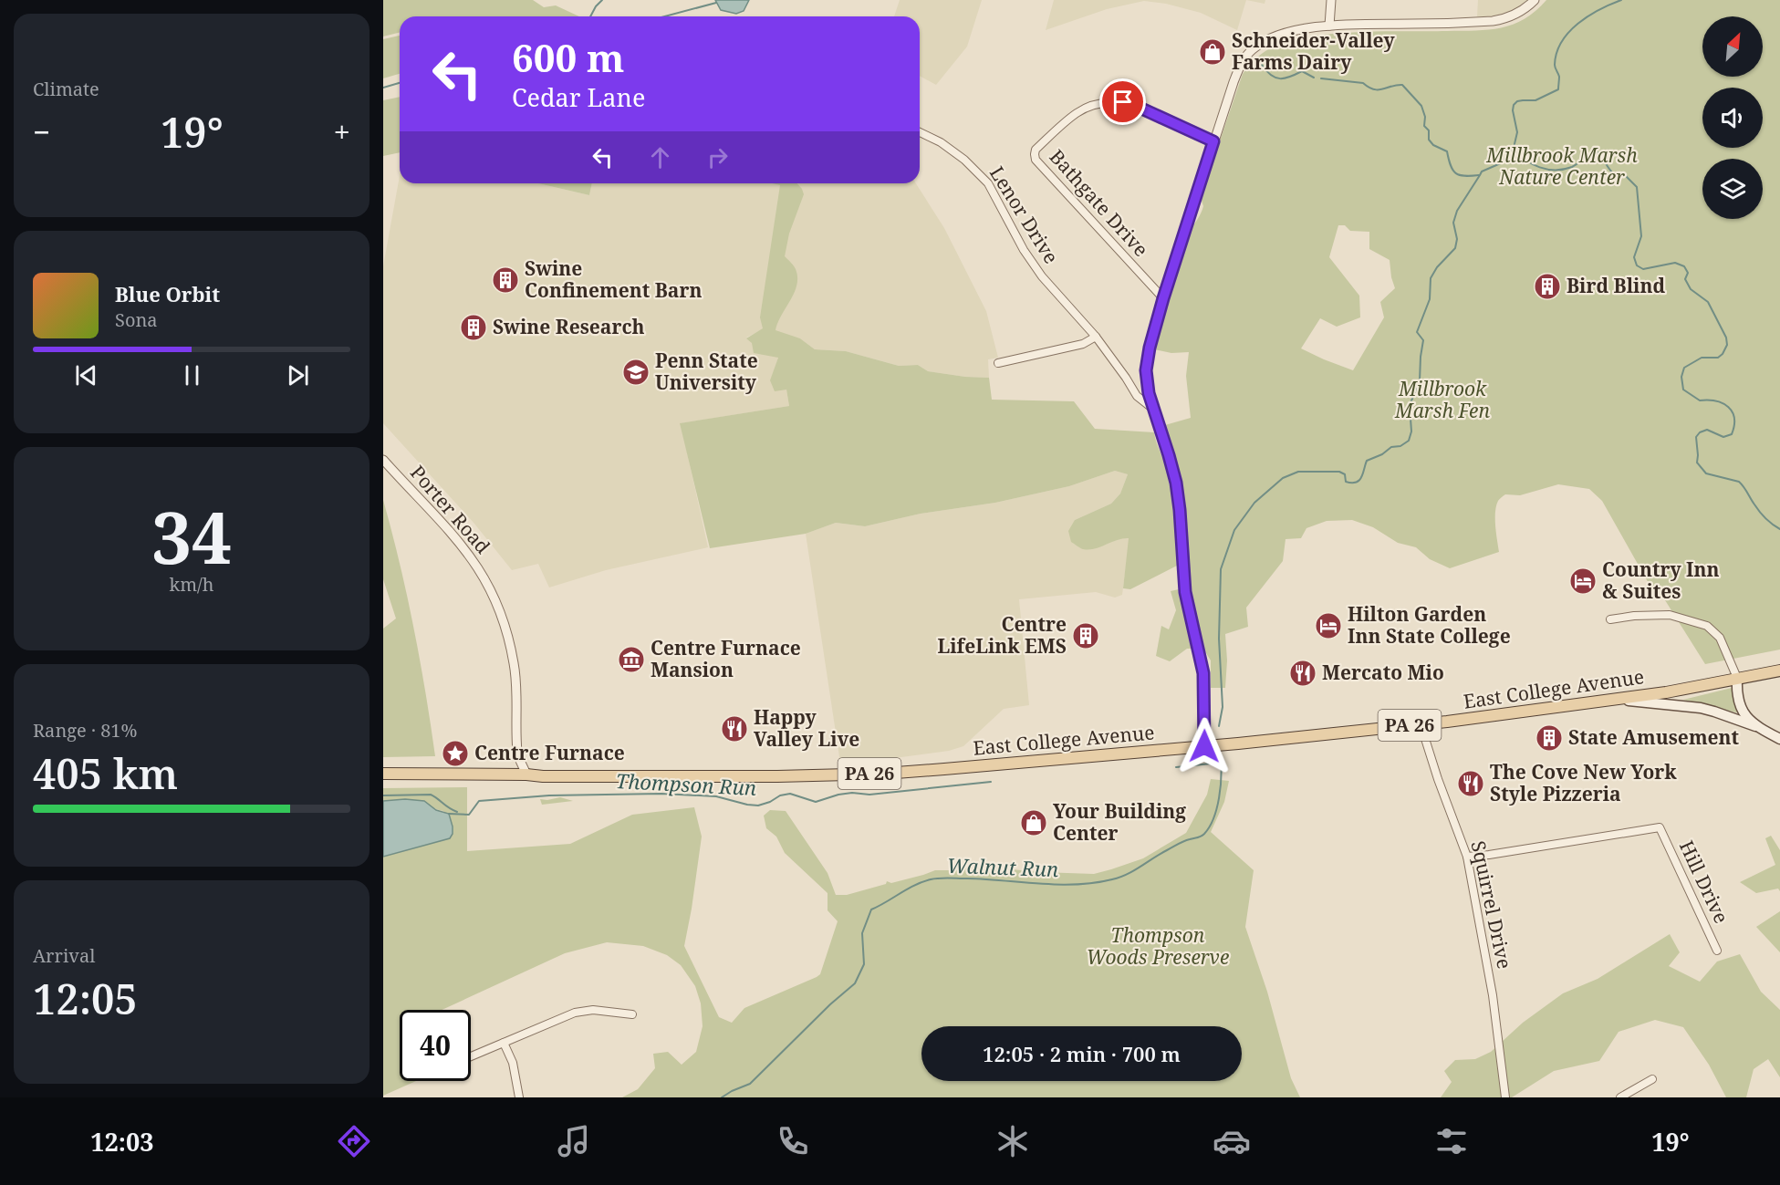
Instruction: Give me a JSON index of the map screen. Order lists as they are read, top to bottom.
{
  "streets": {
    "main road": ["East College Avenue", "PA 26"],
    "street": [
      "Bathgate Drive",
      "Lenor Drive",
      "Porter Road",
      "Hill Drive",
      "Squirrel Drive"
    ]
  },
  "crossings": [
    ["Porter Road", "East College Avenue"],
    ["East College Avenue", "Squirrel Drive"],
    ["Hill Drive", "Squirrel Drive"]
  ],
  "water": ["Thompson Run", "Walnut Run"],
  "parks": ["Millbrook Marsh Nature Center", "Millbrook Marsh Fen", "Thompson Woods Preserve"],
  "places": {
    "shop": ["Schneider-Valley Farms Dairy", "Your Building Center"],
    "building": [
      "Swine Confinement Barn",
      "Bird Blind",
      "Swine Research",
      "Centre LifeLink EMS",
      "State Amusement"
    ],
    "school or university": ["Penn State University"],
    "hotel": ["Country Inn & Suites", "Hilton Garden Inn State College"],
    "museum": ["Centre Furnace Mansion"],
    "restaurant": ["Mercato Mio", "Happy Valley Live", "The Cove New York Style Pizzeria"],
    "place": ["Centre Furnace"]
  },
  "north": "top right",
  "page": {
    "tile": [
      "Climate",
      ["34", "km/h"],
      ["Range · 81%", "405 km"],
      ["Arrival", "12:05"]
    ],
    "turn": ["600 m", "Cedar Lane"],
    "heat": ["−", "19°", "+"],
    "song": ["Blue Orbit", "Sona"],
    "limit": "40",
    "trip": "12:05 · 2 min · 700 m",
    "tabs": ["12:03", "19°"]
  }
}
